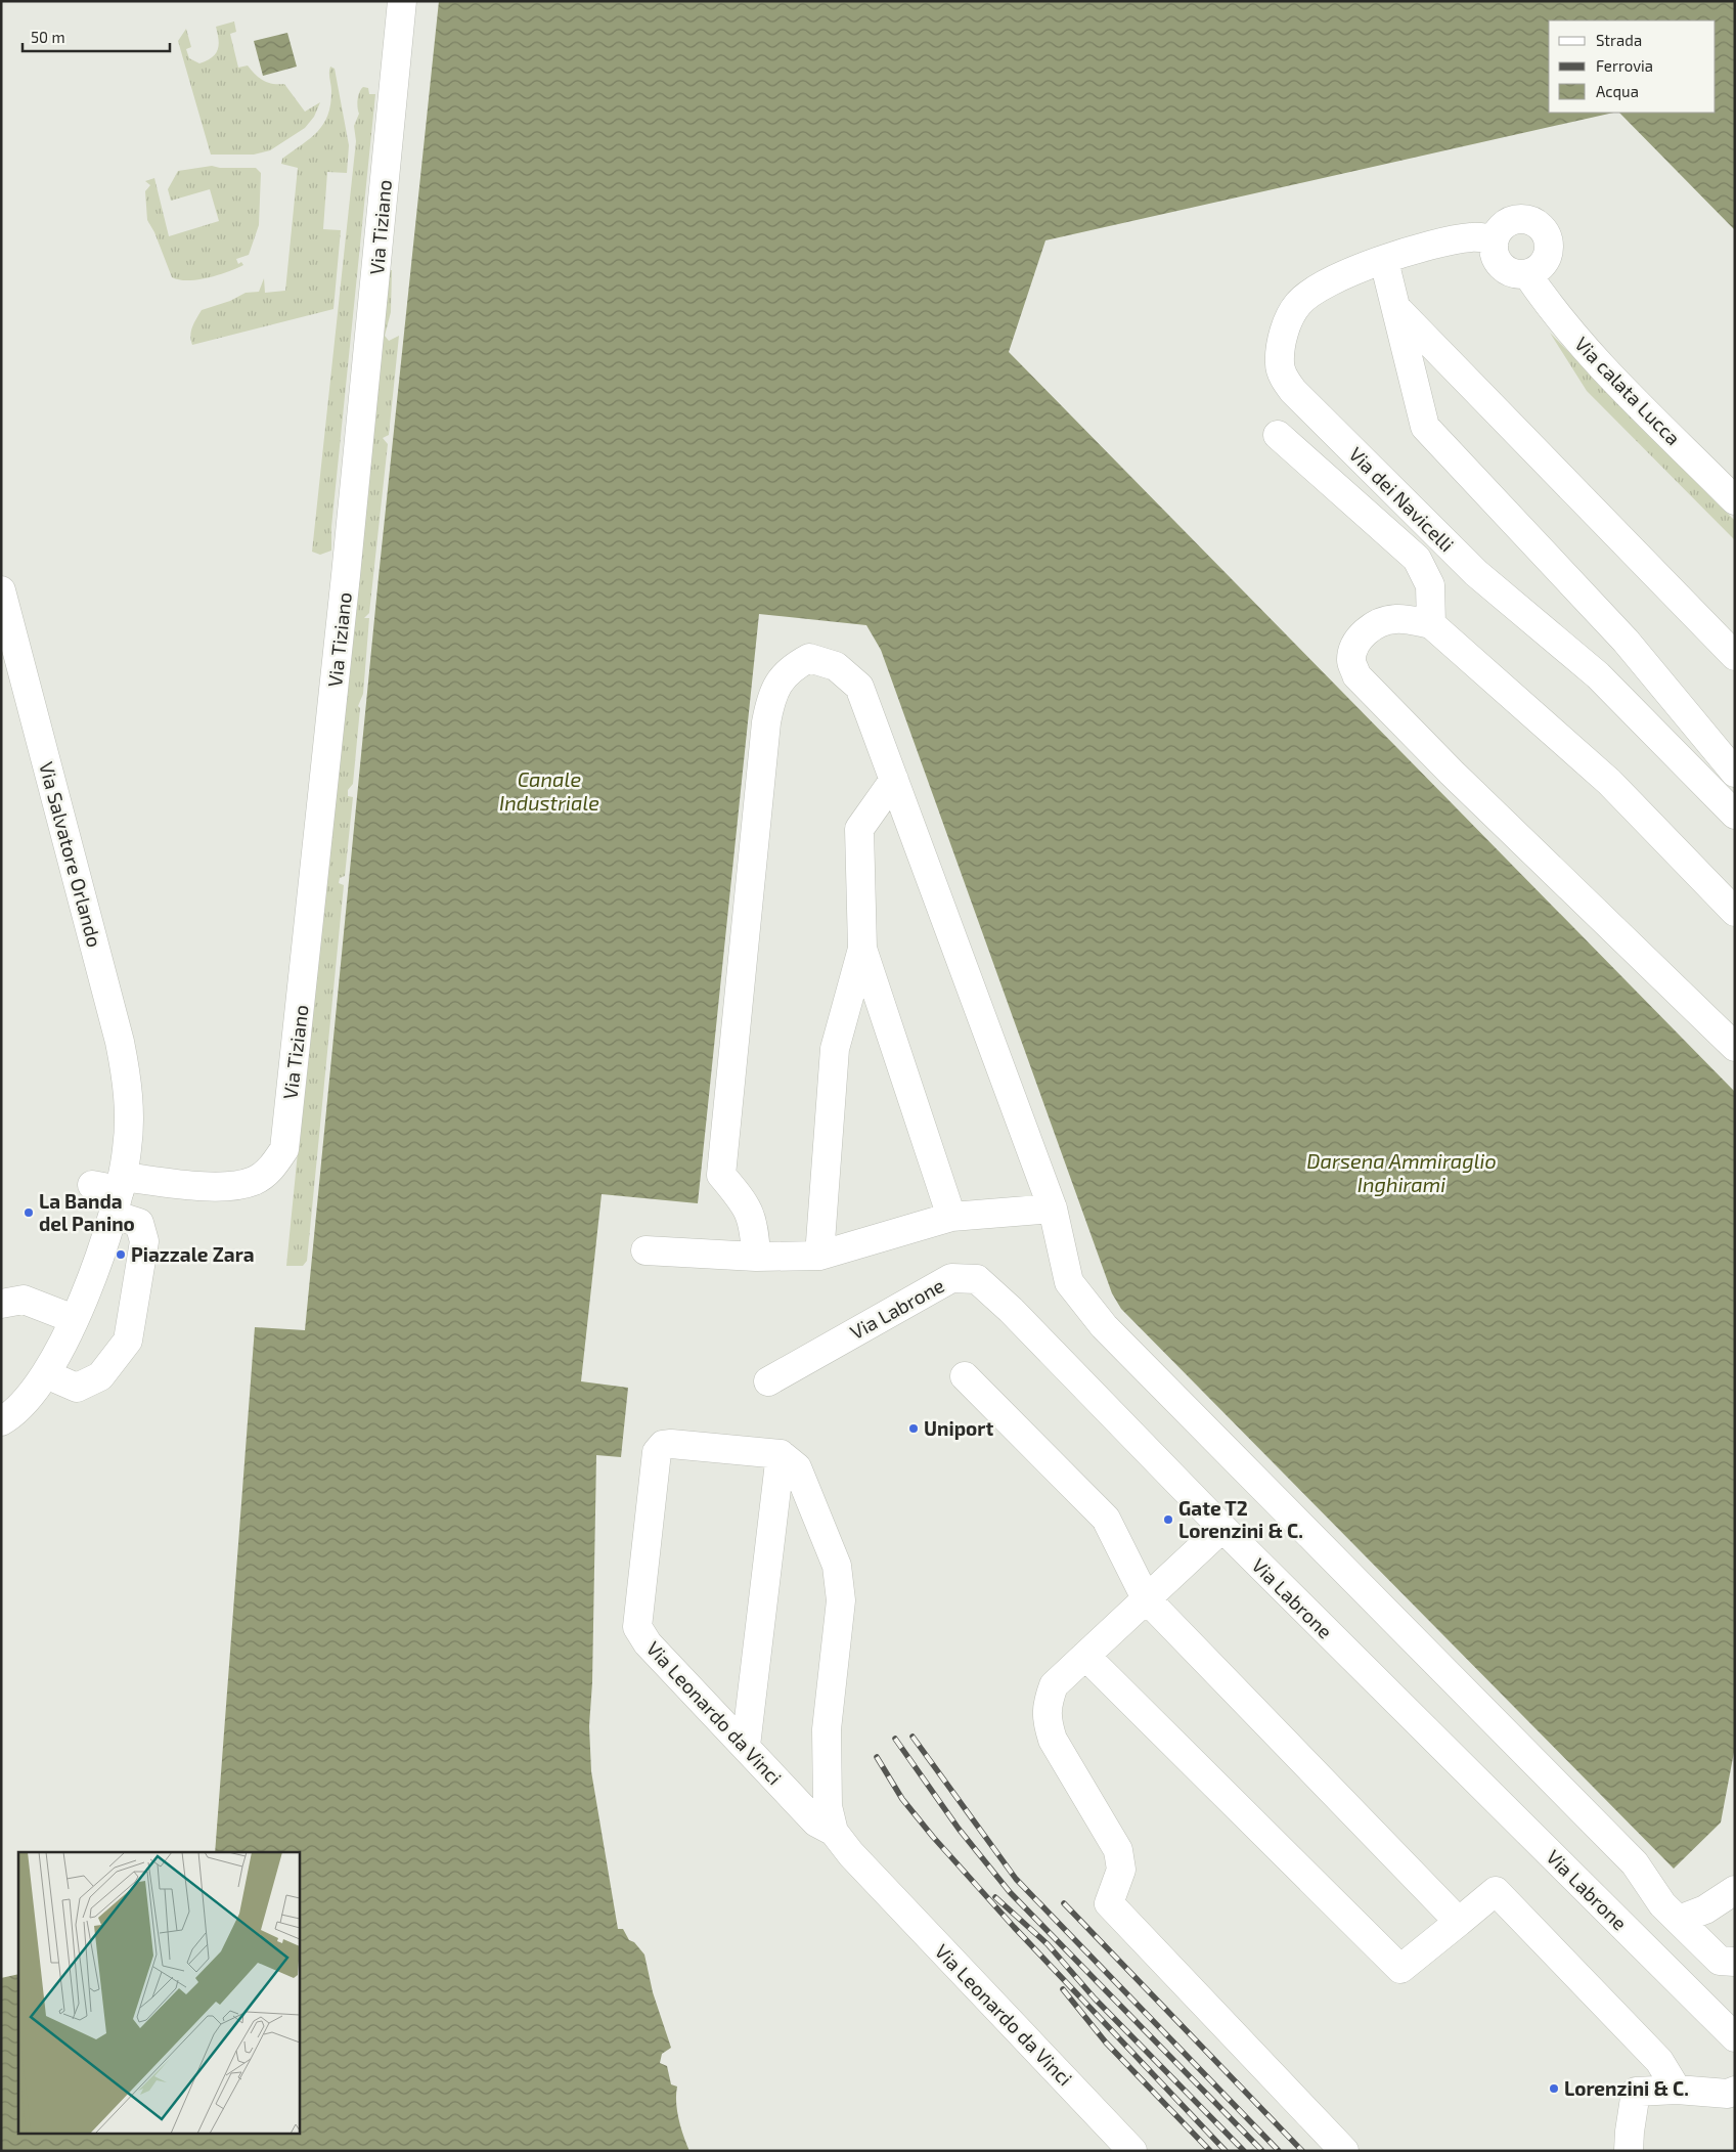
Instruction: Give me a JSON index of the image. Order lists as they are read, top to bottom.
{
  "streets": {
    "street": [
      "Via Tiziano",
      "Via calata Lucca",
      "Via dei Navicelli",
      "Via Salvatore Orlando",
      "Via Labrone",
      "Via Leonardo da Vinci"
    ]
  },
  "crossings": [
    ["Via Tiziano", "Via Salvatore Orlando"],
    ["Via calata Lucca", "Via dei Navicelli"]
  ],
  "water": ["Canale Industriale", "Darsena Ammiraglio Inghirami"],
  "places": [
    "La Banda del Panino",
    "Piazzale Zara",
    "Uniport",
    "Gate T2 Lorenzini & C.",
    "Lorenzini & C."
  ],
  "legend": ["Strada", "Ferrovia", "Acqua"],
  "scale_bar": "50 m"
}
